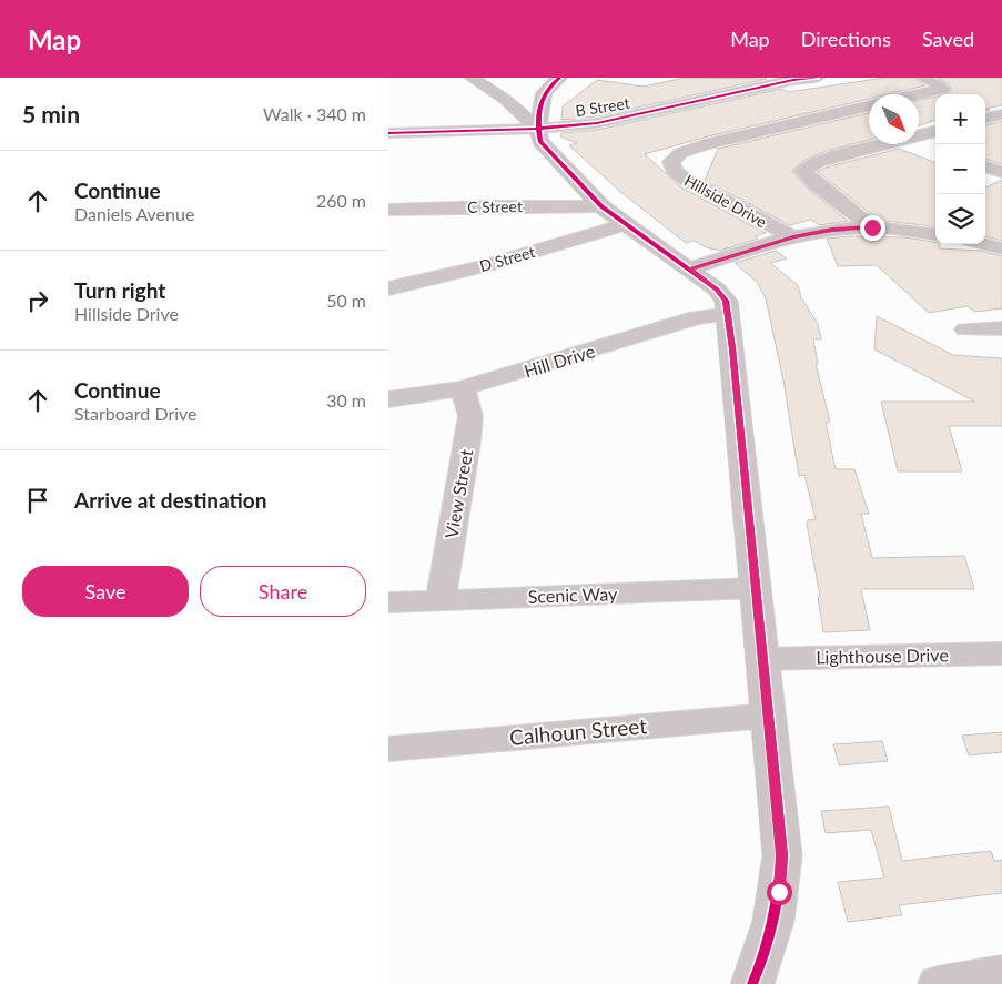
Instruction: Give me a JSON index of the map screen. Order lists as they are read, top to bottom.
{
  "streets": {
    "street": [
      "B Street",
      "Hillside Drive",
      "C Street",
      "D Street",
      "Hill Drive",
      "View Street",
      "Scenic Way",
      "Lighthouse Drive",
      "Calhoun Street"
    ]
  },
  "crossings": [
    ["Hill Drive", "View Street"],
    ["View Street", "Scenic Way"]
  ],
  "north": "bottom right",
  "page": {
    "header": "Map",
    "nav": ["Map", "Directions", "Saved"],
    "heading": ["5 min", "Walk · 340 m"],
    "map_buttons": ["+", "−"],
    "list": [
      ["Continue", "Daniels Avenue", "260 m"],
      ["Turn right", "Hillside Drive", "50 m"],
      ["Continue", "Starboard Drive", "30 m"],
      "Arrive at destination"
    ],
    "buttons": ["Save", "Share"]
  }
}
